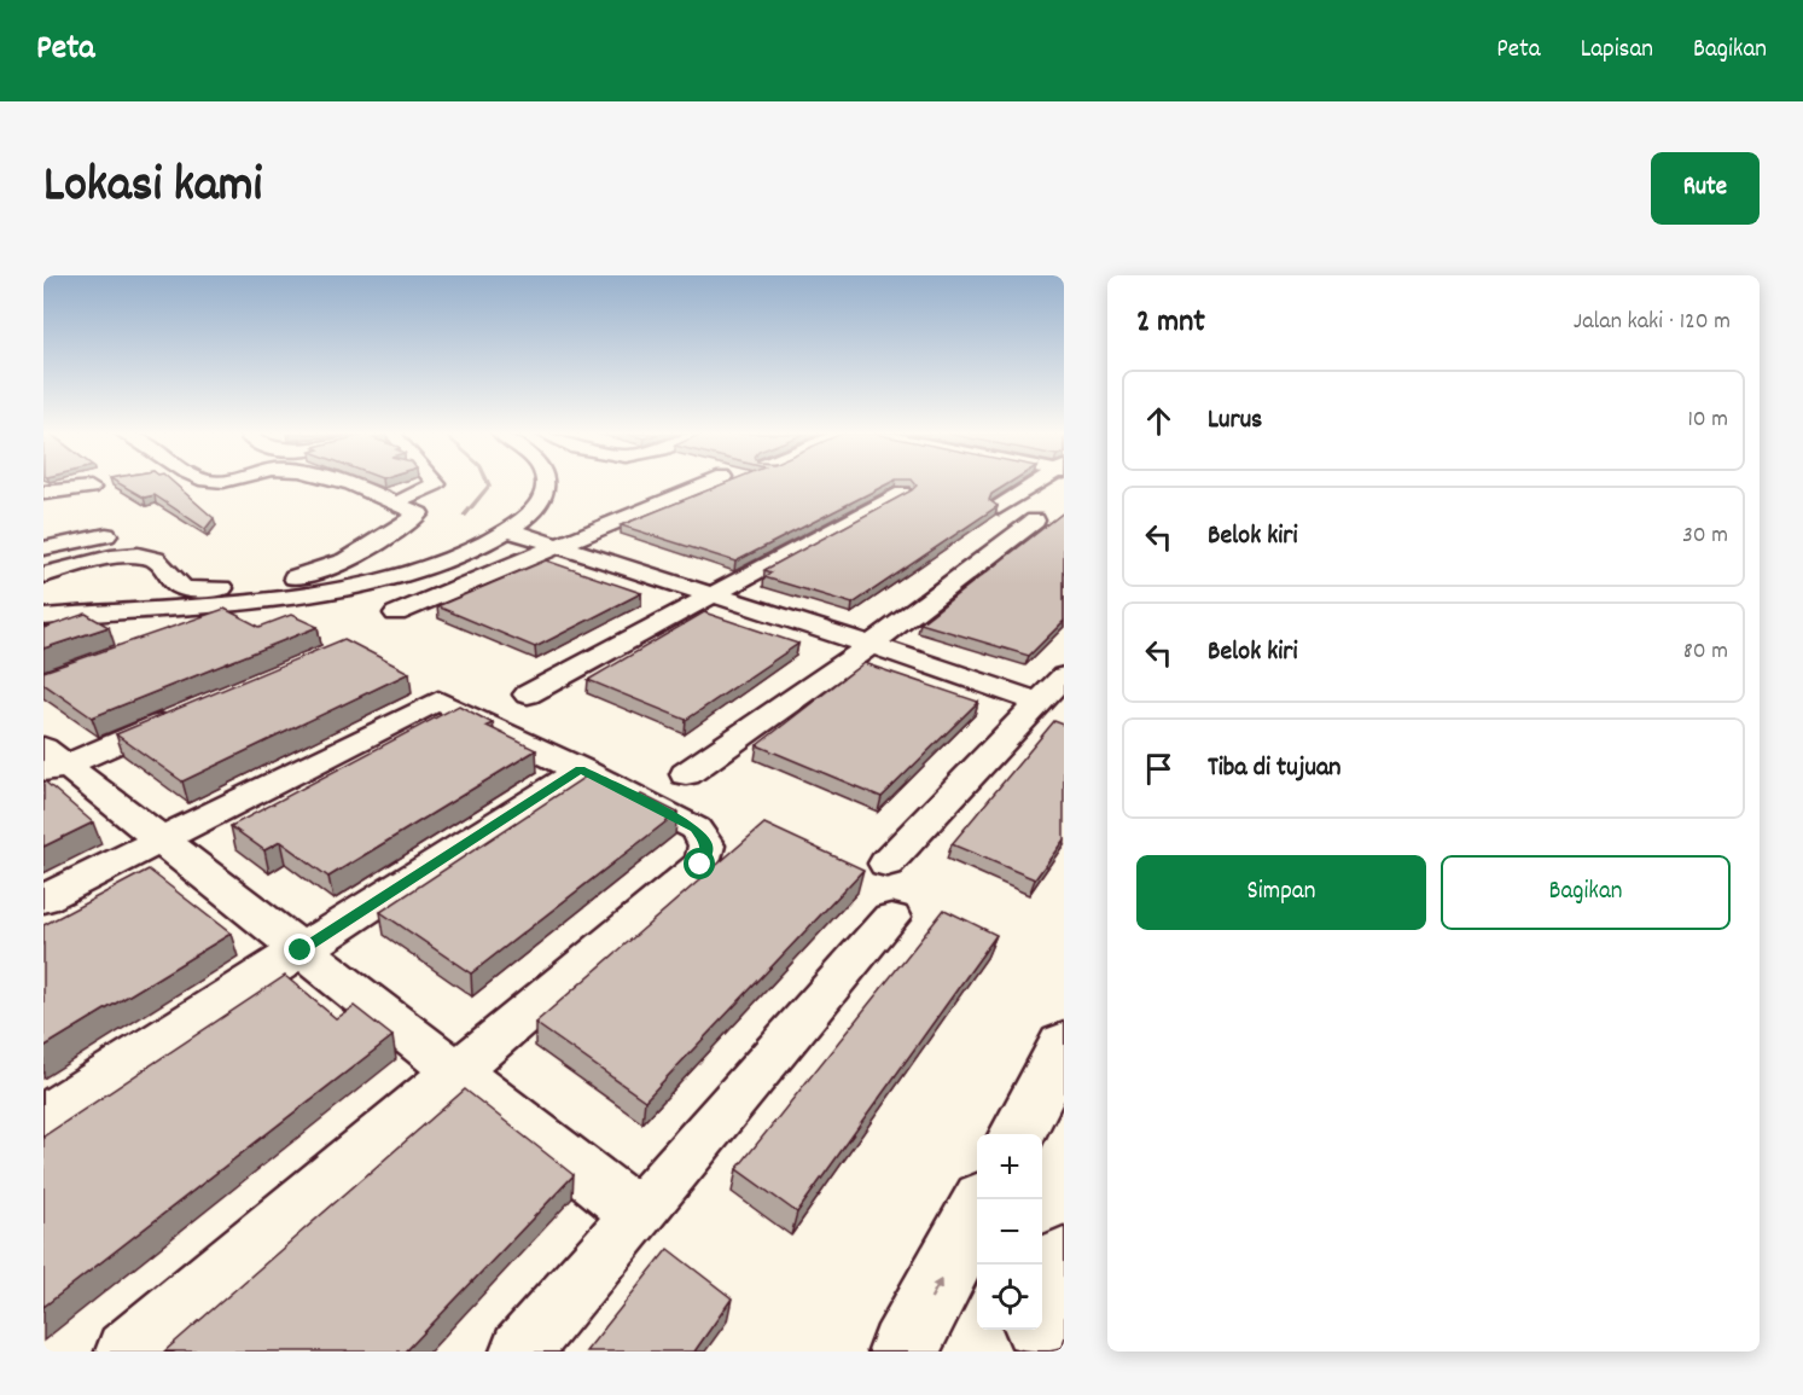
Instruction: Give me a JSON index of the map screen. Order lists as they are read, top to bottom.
{
  "page": {
    "header": "Peta",
    "nav": ["Peta", "Lapisan", "Bagikan"],
    "title": "Lokasi kami",
    "buttons": [
      "Rute",
      ["Simpan", "Bagikan"]
    ],
    "heading": ["2 mnt", "Jalan kaki · 120 m"],
    "list": [
      ["Lurus", "10 m"],
      ["Belok kiri", "30 m"],
      ["Belok kiri", "80 m"],
      "Tiba di tujuan"
    ],
    "map_buttons": ["+", "−"]
  }
}
